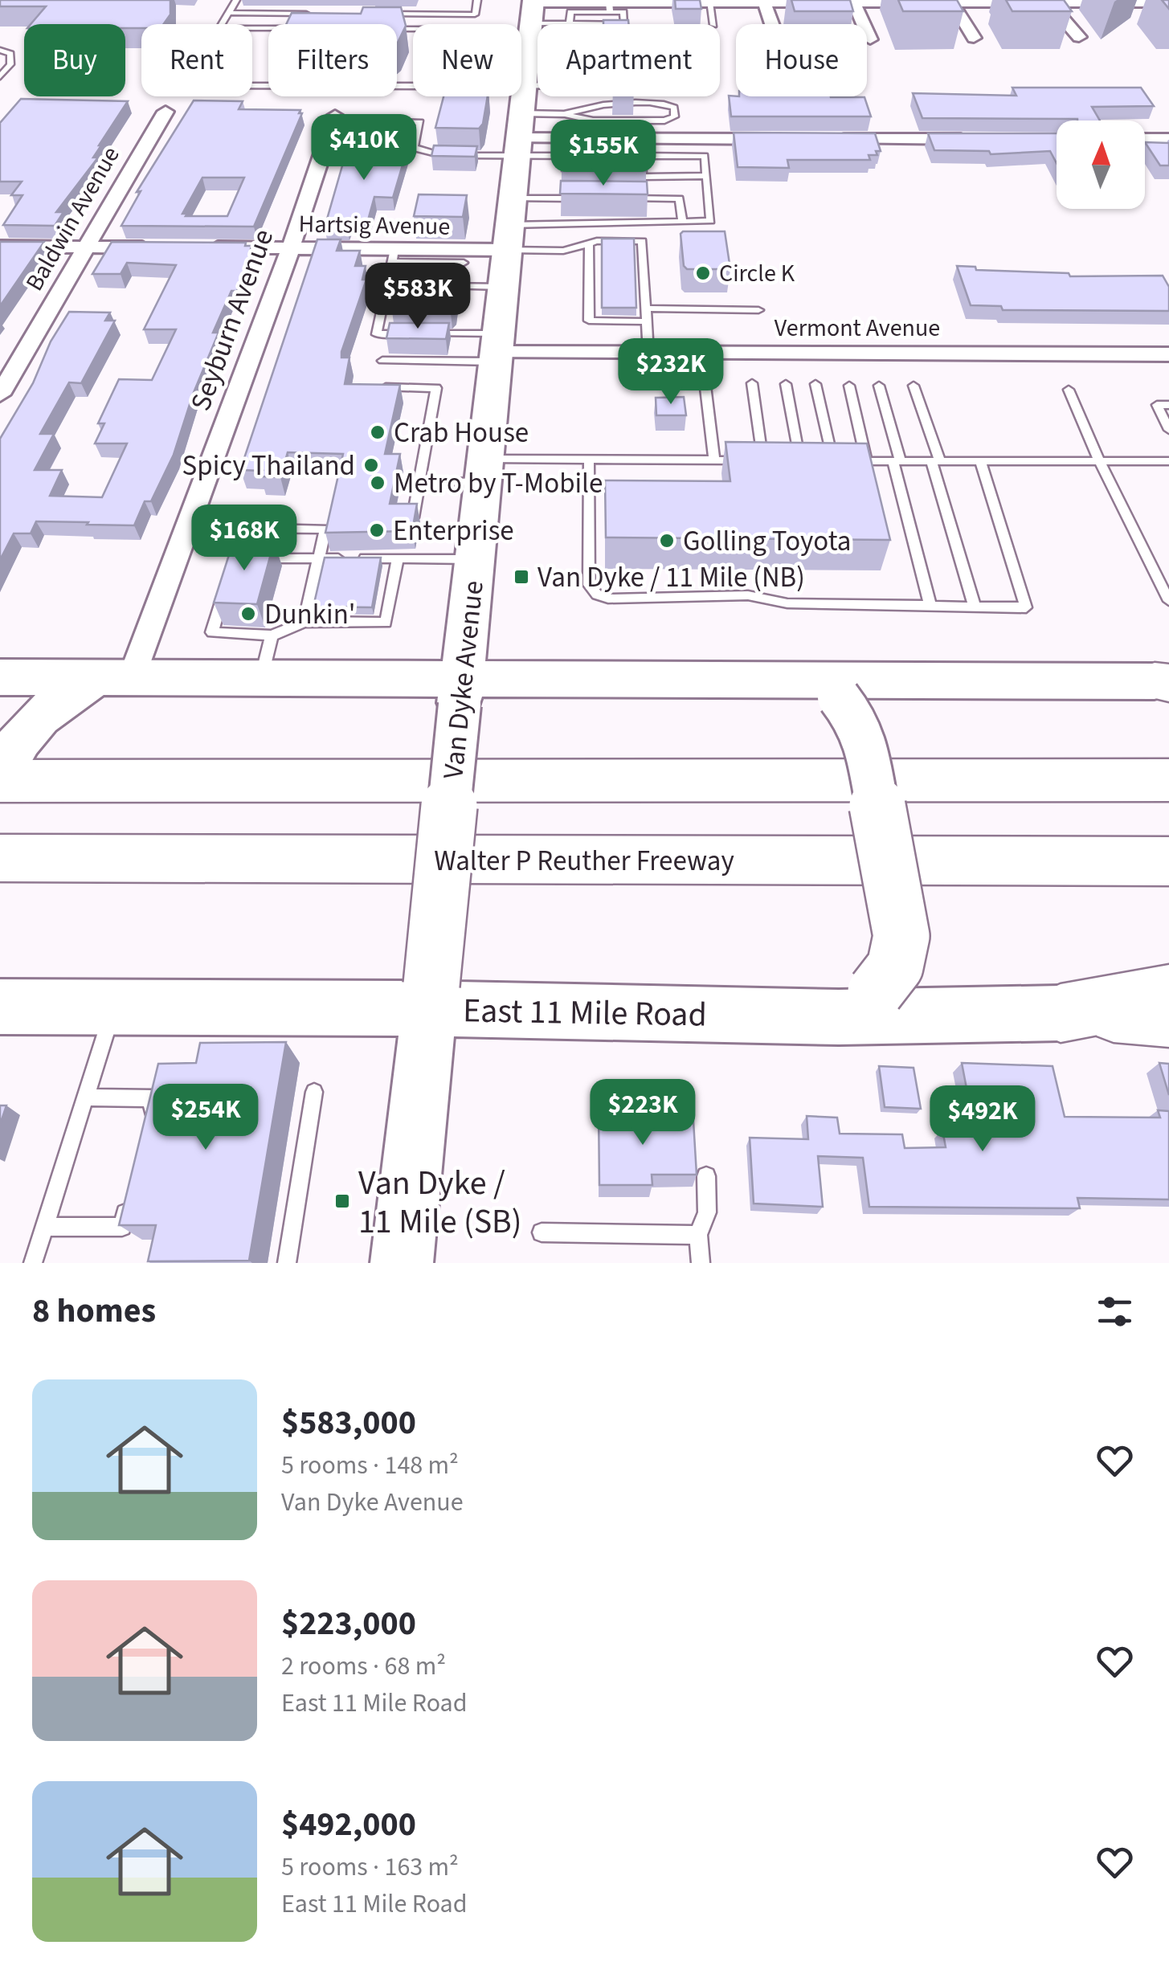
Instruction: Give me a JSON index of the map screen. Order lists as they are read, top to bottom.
{
  "streets": {
    "highway": ["Walter P Reuther Freeway"],
    "main road": ["Van Dyke Avenue", "East 11 Mile Road"],
    "street": [
      "Baldwin Avenue",
      "Hartsig Avenue",
      "Seyburn Avenue",
      "Vermont Avenue"
    ]
  },
  "crossings": [
    ["Hartsig Avenue", "Seyburn Avenue"],
    ["Hartsig Avenue", "Van Dyke Avenue"],
    ["Vermont Avenue", "Van Dyke Avenue"],
    ["Van Dyke Avenue", "East 11 Mile Road"]
  ],
  "places": {
    "other": [
      "Circle K",
      "Crab House",
      "Spicy Thailand",
      "Metro by T-Mobile",
      "Enterprise",
      "Golling Toyota",
      "Dunkin'"
    ],
    "transit": ["Van Dyke / 11 Mile (NB)", "Van Dyke / 11 Mile (SB)"]
  },
  "north": "top",
  "page": {
    "chip": [
      "Buy",
      "Rent",
      "Filters",
      "New",
      "Apartment",
      "House"
    ],
    "price": [
      "$410K",
      "$155K",
      "$583K",
      "$232K",
      "$168K",
      "$223K",
      "$254K",
      "$492K"
    ],
    "heading": "8 homes",
    "list": [
      {
        "name": "$583,000",
        "note": "5 rooms · 148 m² · Van Dyke Avenue"
      },
      {
        "name": "$223,000",
        "note": "2 rooms · 68 m² · East 11 Mile Road"
      },
      {
        "name": "$492,000",
        "note": "5 rooms · 163 m² · East 11 Mile Road"
      }
    ]
  }
}
